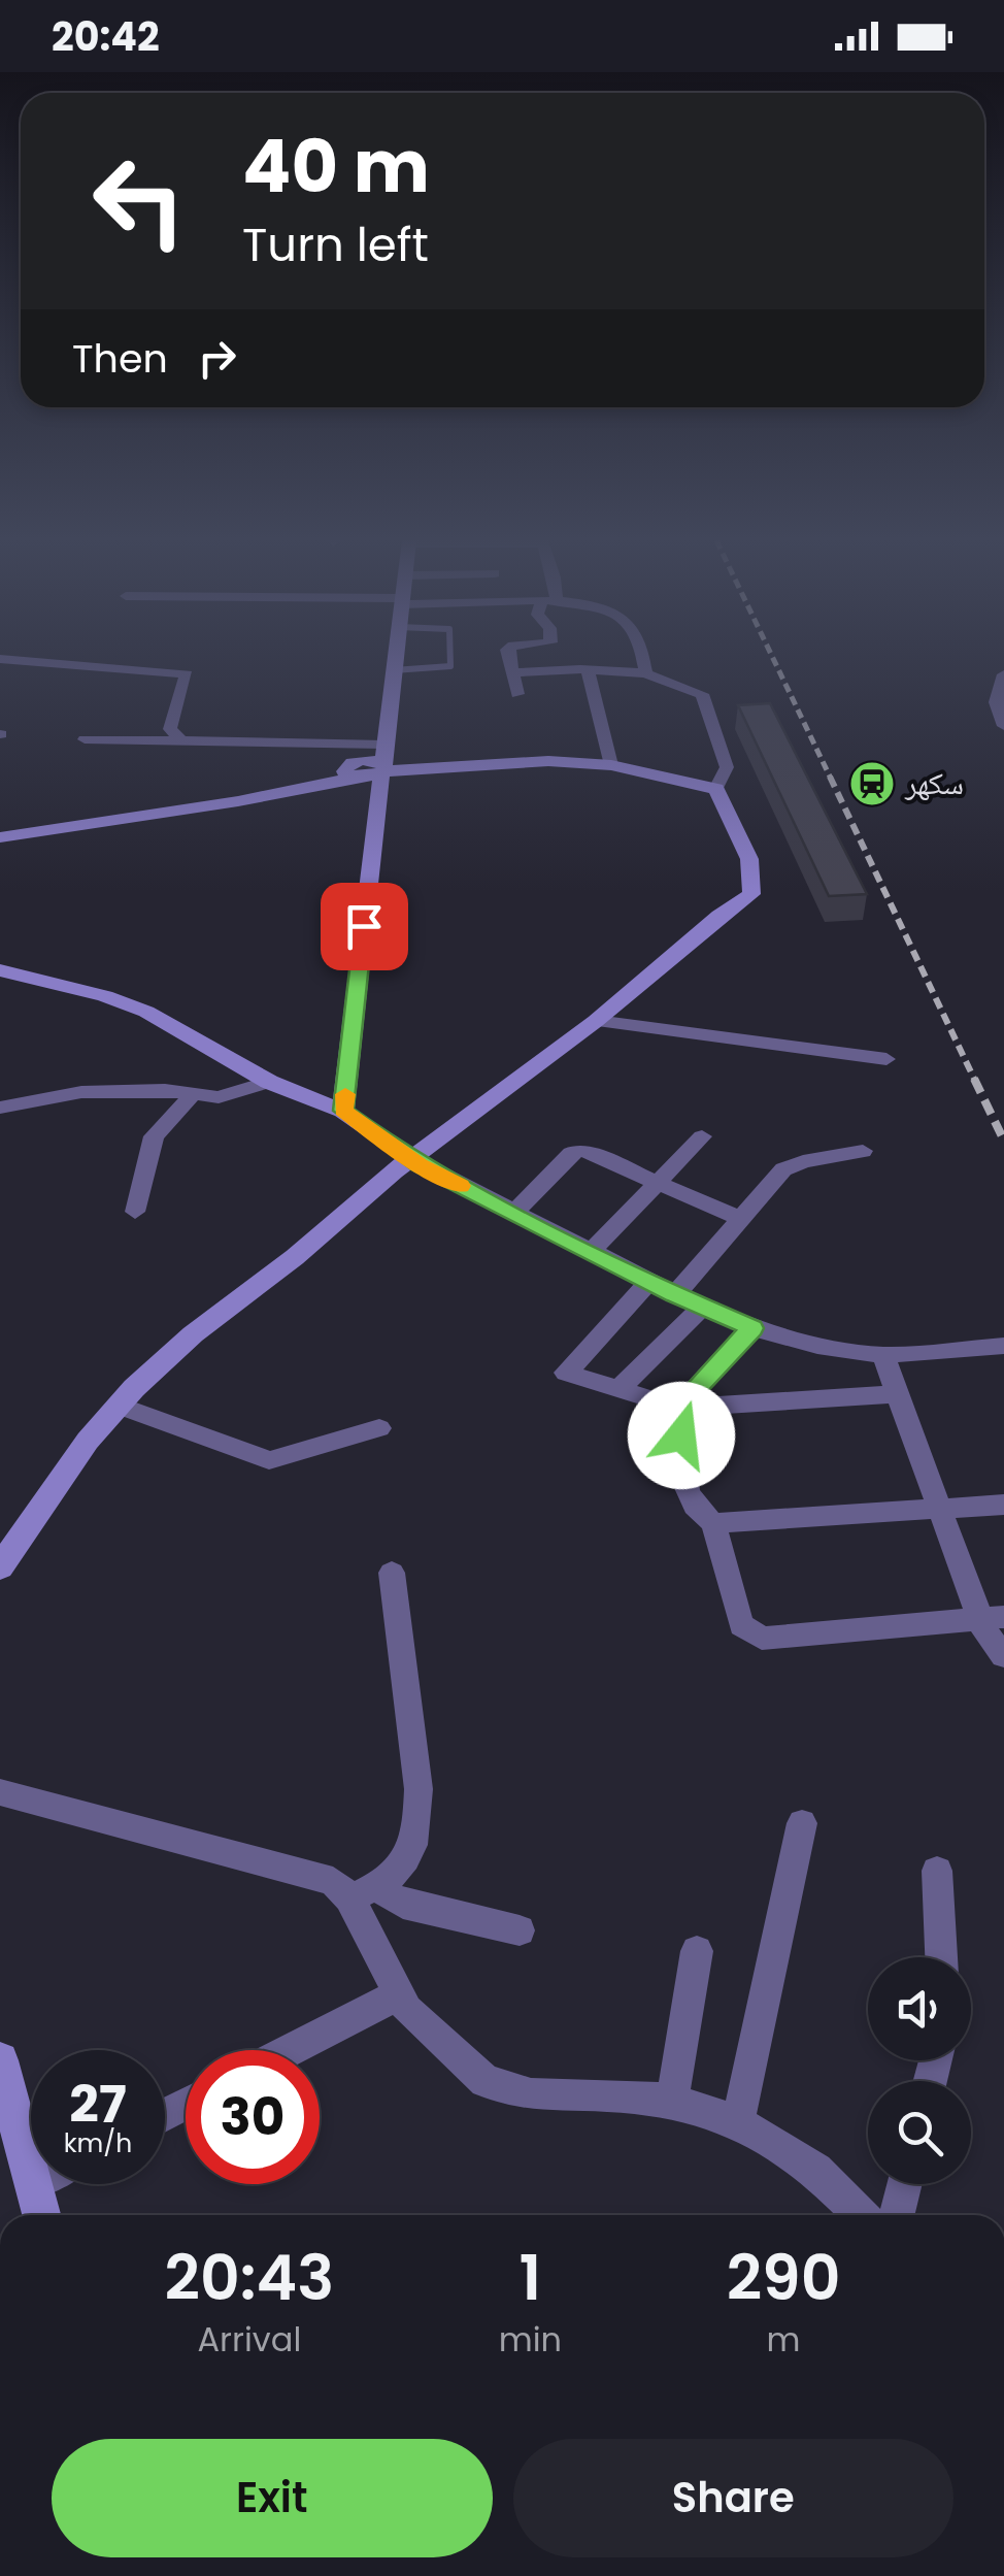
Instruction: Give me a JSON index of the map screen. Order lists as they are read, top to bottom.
{
  "places": {
    "station": ["سكهر"]
  },
  "page": {
    "status": "20:42",
    "turn": ["40 m", "Turn left"],
    "then": "Then",
    "speed": "27 km/h",
    "limit": "30",
    "eta": [
      "20:43",
      "Arrival",
      "1",
      "min",
      "290",
      "m"
    ],
    "buttons": ["Exit", "Share"]
  }
}
